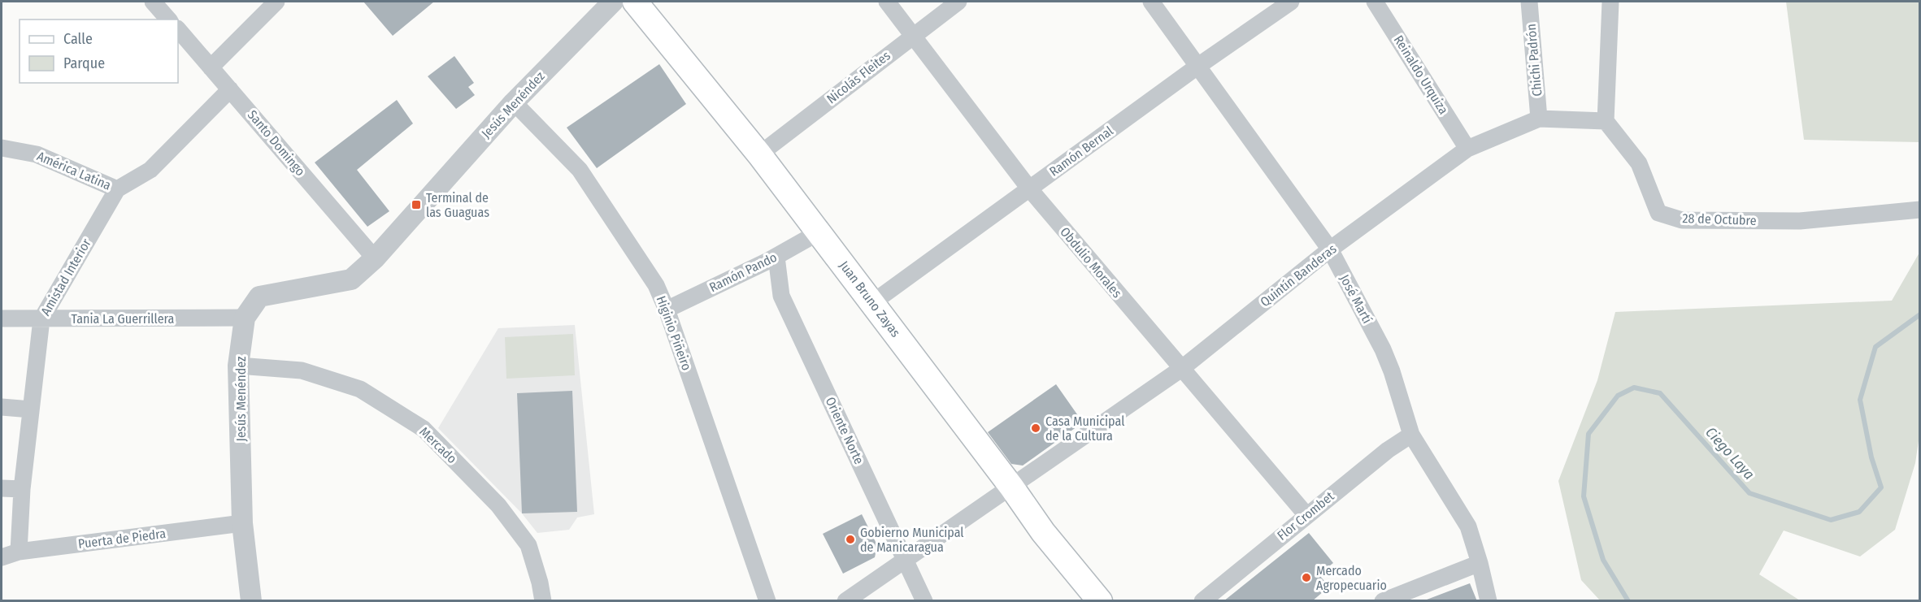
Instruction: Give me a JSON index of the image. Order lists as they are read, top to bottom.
{
  "streets": {
    "main road": ["Juan Bruno Zayas"],
    "street": [
      "Chichi Padrón",
      "Reinaldo Urquiza",
      "Nicolás Fleites",
      "Jesús Menéndez",
      "Santo Domingo",
      "Ramón Bernal",
      "América Latina",
      "28 de Octubre",
      "Obdulio Morales",
      "Ramón Pando",
      "Quintín Banderas",
      "Amistad Interior",
      "José Martí",
      "Tania La Guerrillera",
      "Higinio Piñeiro",
      "Oriente Norte",
      "Mercado",
      "Flor Crombet",
      "Puerta de Piedra"
    ]
  },
  "crossings": [
    ["Chichi Padrón", "Quintín Banderas"],
    ["Reinaldo Urquiza", "Quintín Banderas"],
    ["Nicolás Fleites", "Obdulio Morales"],
    ["Nicolás Fleites", "Juan Bruno Zayas"],
    ["Jesús Menéndez", "Santo Domingo"],
    ["Jesús Menéndez", "Tania La Guerrillera"],
    ["Jesús Menéndez", "Higinio Piñeiro"],
    ["Jesús Menéndez", "Mercado"],
    ["Jesús Menéndez", "Puerta de Piedra"],
    ["Santo Domingo", "Amistad Interior"],
    ["Ramón Bernal", "Obdulio Morales"],
    ["Ramón Bernal", "Juan Bruno Zayas"],
    ["Ramón Bernal", "José Martí"],
    ["América Latina", "Amistad Interior"],
    ["28 de Octubre", "Quintín Banderas"],
    ["Obdulio Morales", "Quintín Banderas"],
    ["Obdulio Morales", "Flor Crombet"],
    ["Ramón Pando", "Juan Bruno Zayas"],
    ["Ramón Pando", "Higinio Piñeiro"],
    ["Ramón Pando", "Oriente Norte"],
    ["Quintín Banderas", "Juan Bruno Zayas"],
    ["Quintín Banderas", "José Martí"],
    ["Quintín Banderas", "Oriente Norte"],
    ["Amistad Interior", "Tania La Guerrillera"],
    ["Amistad Interior", "Puerta de Piedra"],
    ["José Martí", "Flor Crombet"]
  ],
  "water": ["Ciego Laya"],
  "places": {
    "transit": ["Terminal de las Guaguas"],
    "other": ["Casa Municipal de la Cultura", "Gobierno Municipal de Manicaragua", "Mercado Agropecuario"]
  },
  "legend": ["Calle", "Parque"]
}
